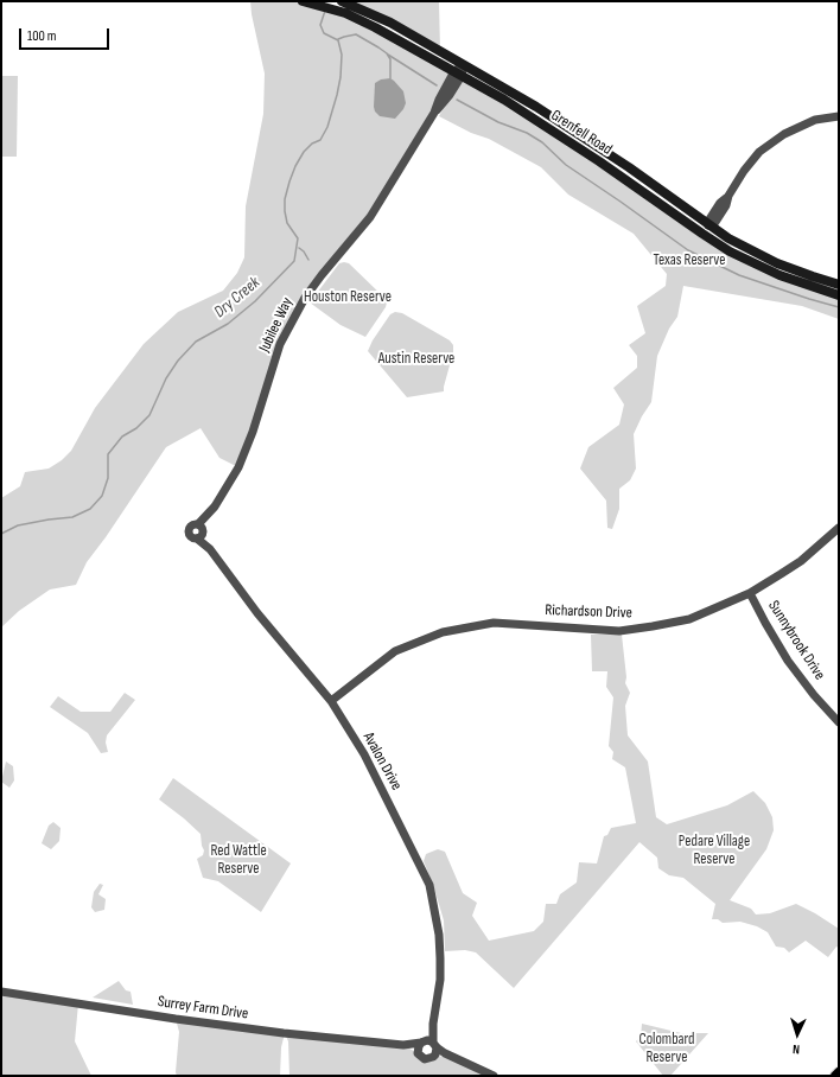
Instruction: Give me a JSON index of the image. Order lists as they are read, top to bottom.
{
  "streets": {
    "main road": ["Grenfell Road"],
    "street": [
      "Jubilee Way",
      "Richardson Drive",
      "Sunnybrook Drive",
      "Avalon Drive",
      "Surrey Farm Drive"
    ]
  },
  "crossings": [
    ["Grenfell Road", "Jubilee Way"],
    ["Jubilee Way", "Avalon Drive"],
    ["Richardson Drive", "Sunnybrook Drive"],
    ["Richardson Drive", "Avalon Drive"],
    ["Avalon Drive", "Surrey Farm Drive"]
  ],
  "water": ["Dry Creek"],
  "parks": [
    "Texas Reserve",
    "Houston Reserve",
    "Austin Reserve",
    "Pedare Village Reserve",
    "Red Wattle Reserve",
    "Colombard Reserve"
  ],
  "scale_bar": "100 m",
  "north": "bottom"
}
